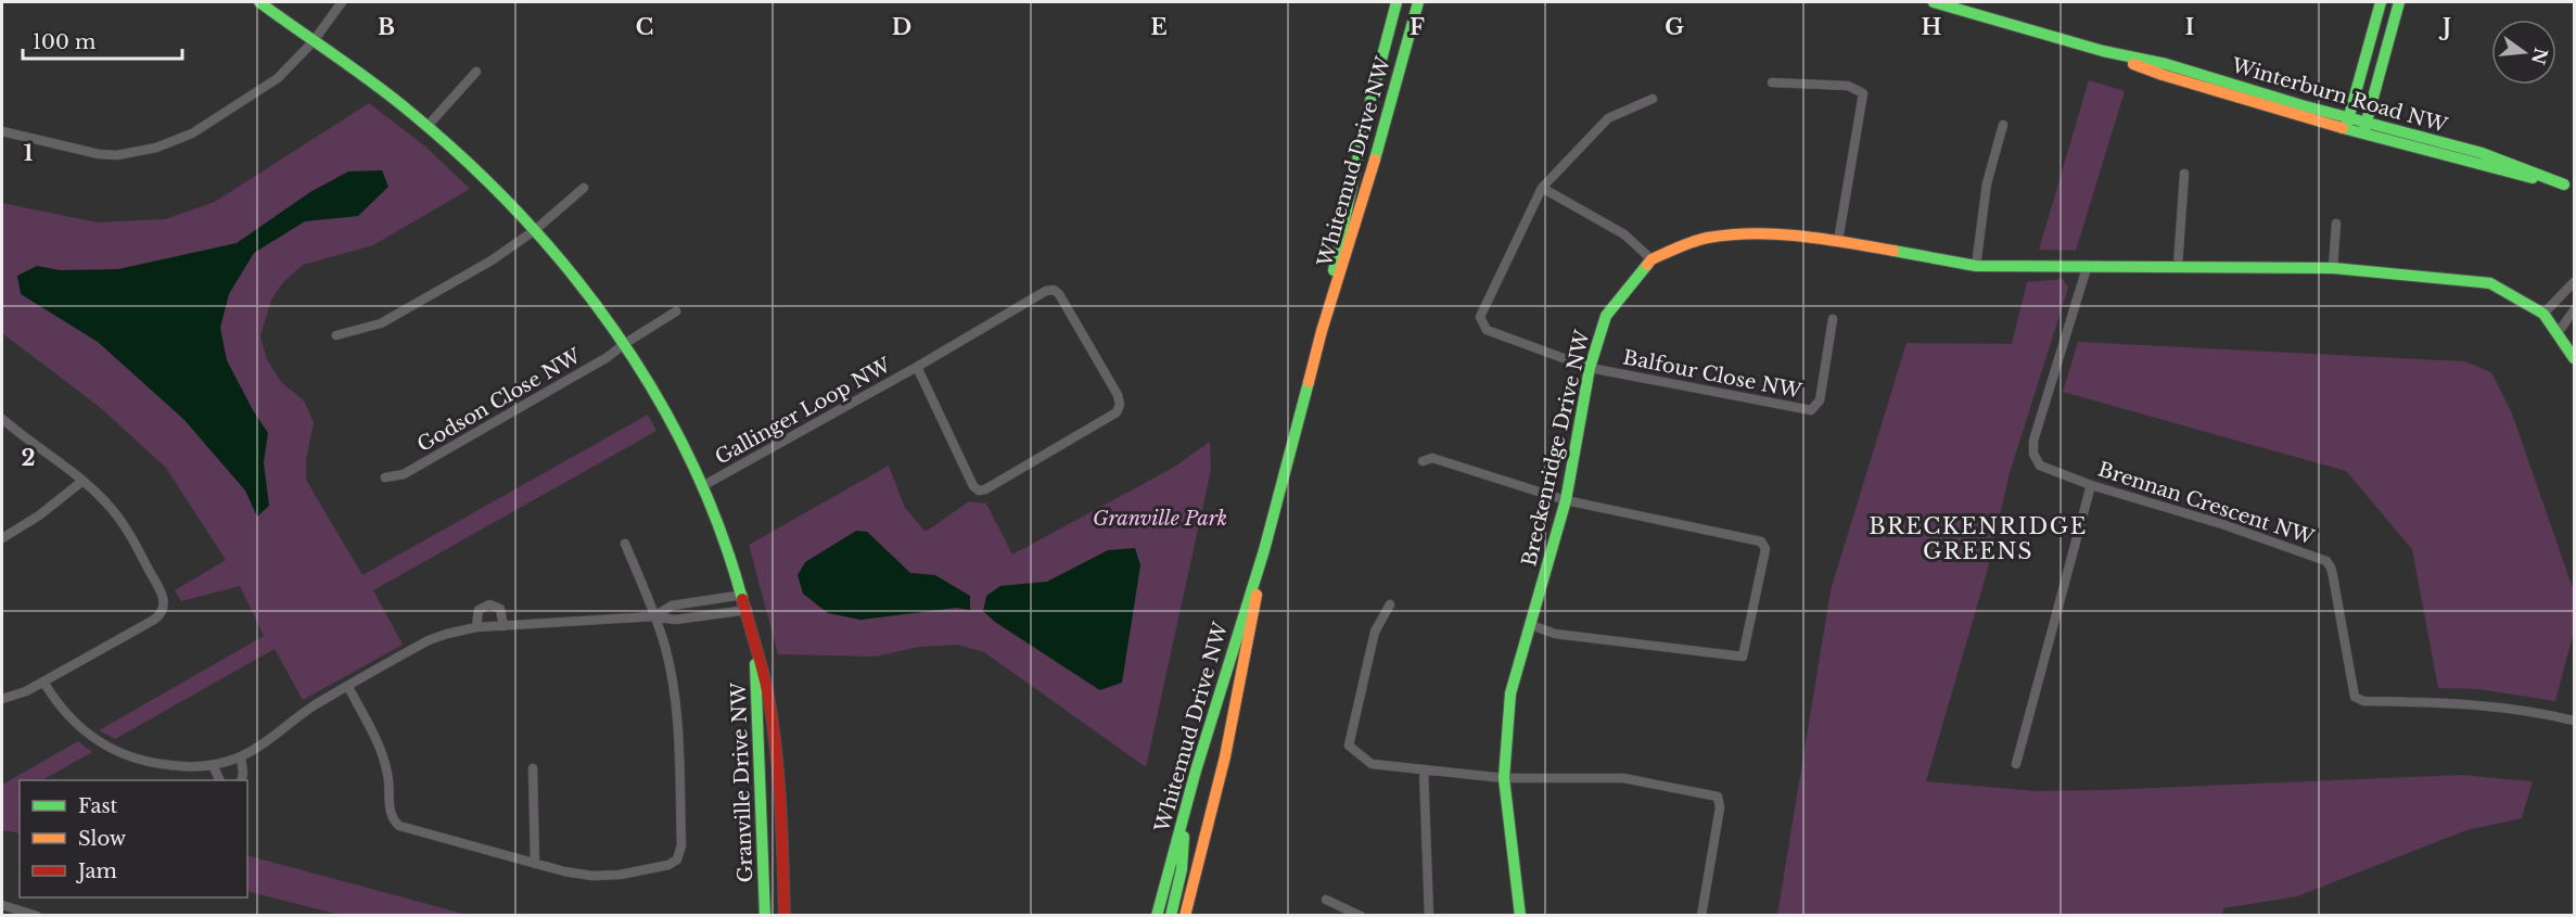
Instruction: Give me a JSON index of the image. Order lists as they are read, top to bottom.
{
  "streets": {
    "street": [
      "Winterburn Road NW",
      "Whitemud Drive NW",
      "Balfour Close NW",
      "Godson Close NW",
      "Gallinger Loop NW",
      "Breckenridge Drive NW",
      "Brennan Crescent NW",
      "Granville Drive NW"
    ]
  },
  "crossings": [
    ["Balfour Close NW", "Breckenridge Drive NW"],
    ["Godson Close NW", "Granville Drive NW"],
    ["Gallinger Loop NW", "Granville Drive NW"],
    ["Breckenridge Drive NW", "Brennan Crescent NW"]
  ],
  "districts": ["BRECKENRIDGE GREENS"],
  "parks": ["Granville Park"],
  "legend": ["Fast", "Slow", "Jam"],
  "scale_bar": "100 m",
  "north": "right",
  "grid": {
    "columns": [
      "B",
      "C",
      "D",
      "E",
      "F",
      "G",
      "H",
      "I",
      "J"
    ],
    "rows": ["1", "2"]
  }
}
